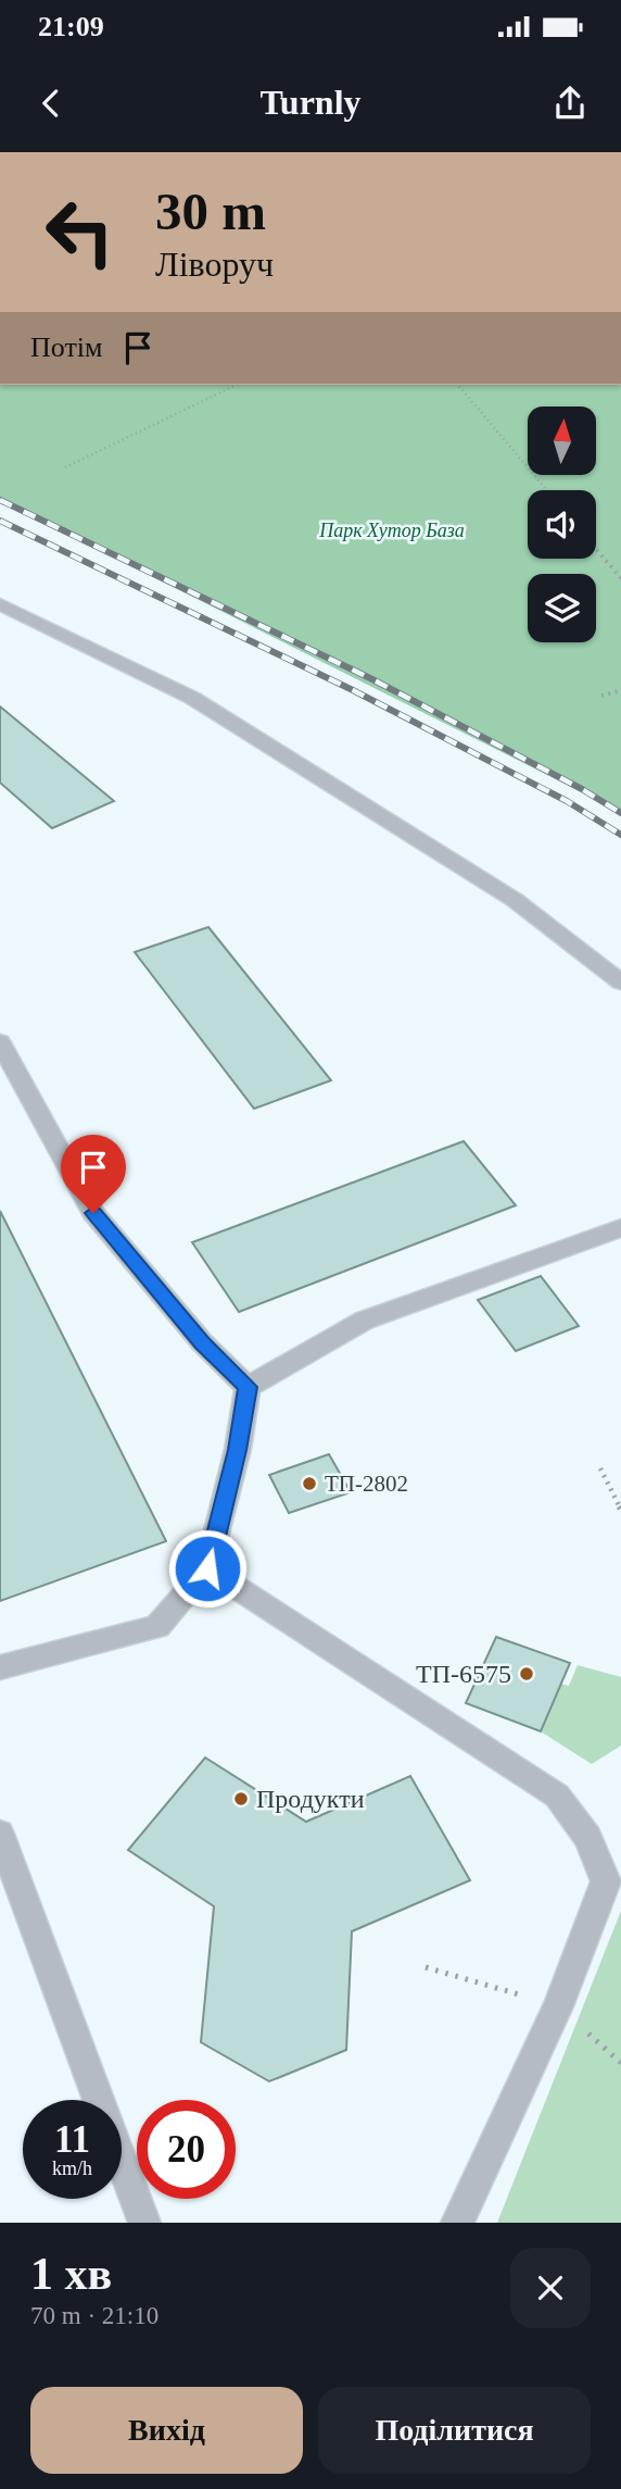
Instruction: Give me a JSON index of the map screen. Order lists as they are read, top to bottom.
{
  "parks": ["Парк Хутор База"],
  "places": ["ТП-2802", "ТП-6575", "Продукти"],
  "north": "top",
  "page": {
    "status": "21:09",
    "header": "Turnly",
    "turn": ["30 m", "Ліворуч"],
    "then": "Потім",
    "speed": "11 km/h",
    "limit": "20",
    "heading": ["1 хв", "70 m · 21:10"],
    "buttons": ["Вихід", "Поділитися"]
  }
}
